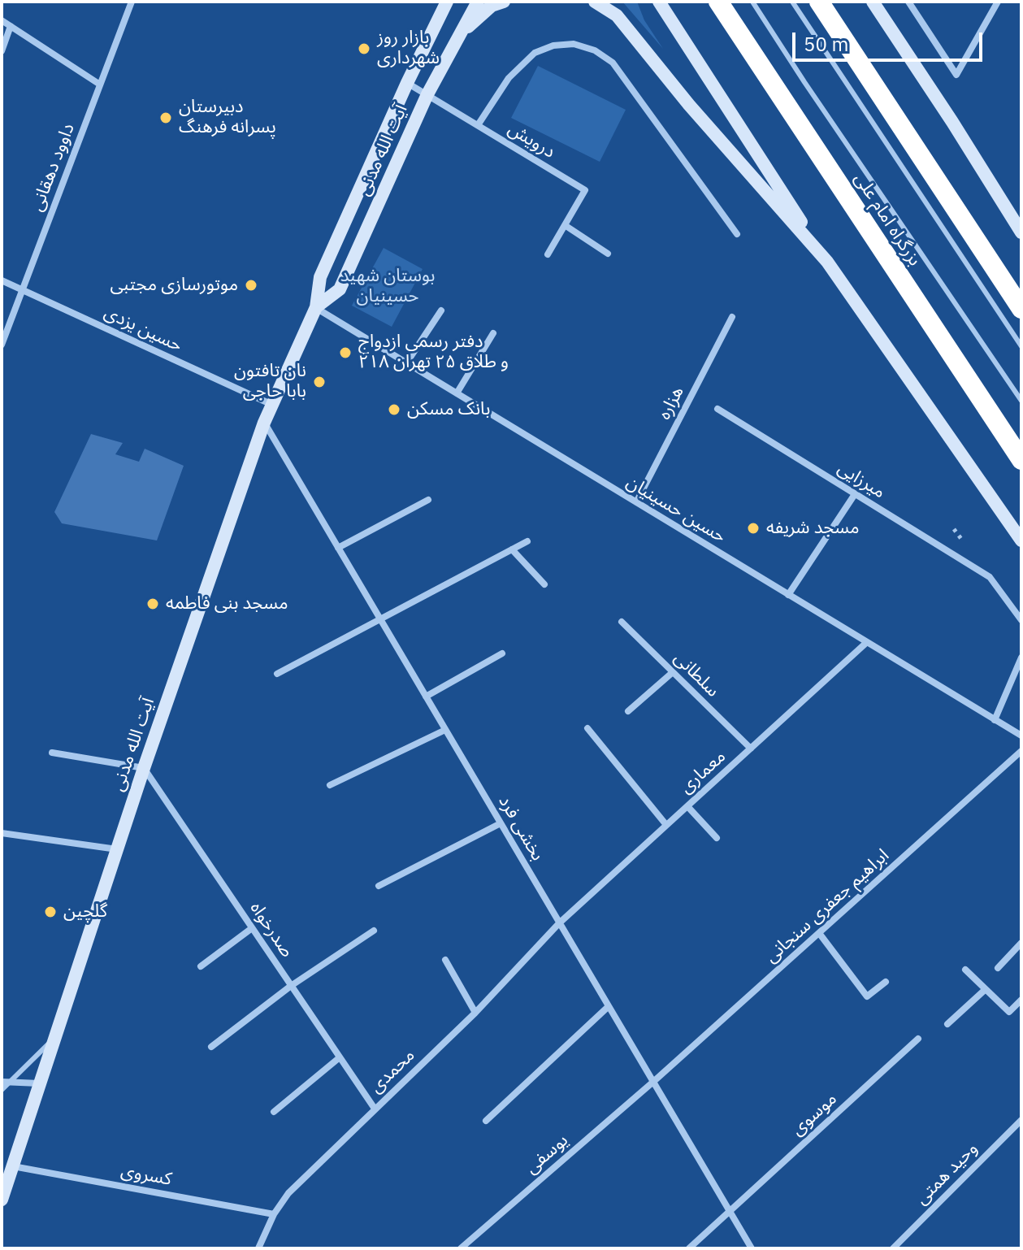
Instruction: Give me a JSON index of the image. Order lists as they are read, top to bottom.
{
  "streets": {
    "highway": ["بزرگراه امام علی"],
    "main road": ["آیت الله مدنی"],
    "street": [
      "درویش",
      "داوود دهقانی",
      "حسین یزدی",
      "هزاره",
      "میرزایی",
      "حسین حسینیان",
      "سلطانی",
      "معماری",
      "بخشی فرد",
      "ابراهیم جعفری سنجانی",
      "صدرخواه",
      "محمدی",
      "موسوی",
      "یوسفی",
      "وحید همتی",
      "کسروی"
    ]
  },
  "crossings": [
    ["درویش", "آیت الله مدنی"],
    ["آیت الله مدنی", "حسین یزدی"],
    ["آیت الله مدنی", "حسین حسینیان"],
    ["آیت الله مدنی", "بخشی فرد"],
    ["آیت الله مدنی", "صدرخواه"],
    ["آیت الله مدنی", "کسروی"],
    ["داوود دهقانی", "حسین یزدی"],
    ["هزاره", "حسین حسینیان"],
    ["حسین حسینیان", "معماری"],
    ["سلطانی", "معماری"],
    ["معماری", "بخشی فرد"],
    ["معماری", "محمدی"],
    ["بخشی فرد", "ابراهیم جعفری سنجانی"],
    ["بخشی فرد", "محمدی"],
    ["بخشی فرد", "موسوی"],
    ["بخشی فرد", "یوسفی"],
    ["ابراهیم جعفری سنجانی", "یوسفی"],
    ["صدرخواه", "محمدی"],
    ["محمدی", "کسروی"]
  ],
  "parks": ["بوستان شهید حسینیان"],
  "places": [
    "بازار روز شهرداری",
    "دبیرستان پسرانه فرهنگ",
    "موتورسازی مجتبی",
    "دفتر رسمی ازدواج ۲۱۸ و طلاق ۲۵ تهران",
    "نان تافتون بابا حاجی",
    "بانک مسکن",
    "مسجد شریفه",
    "مسجد بنی فاطمه",
    "گلچین"
  ],
  "scale_bar": "50 m"
}
